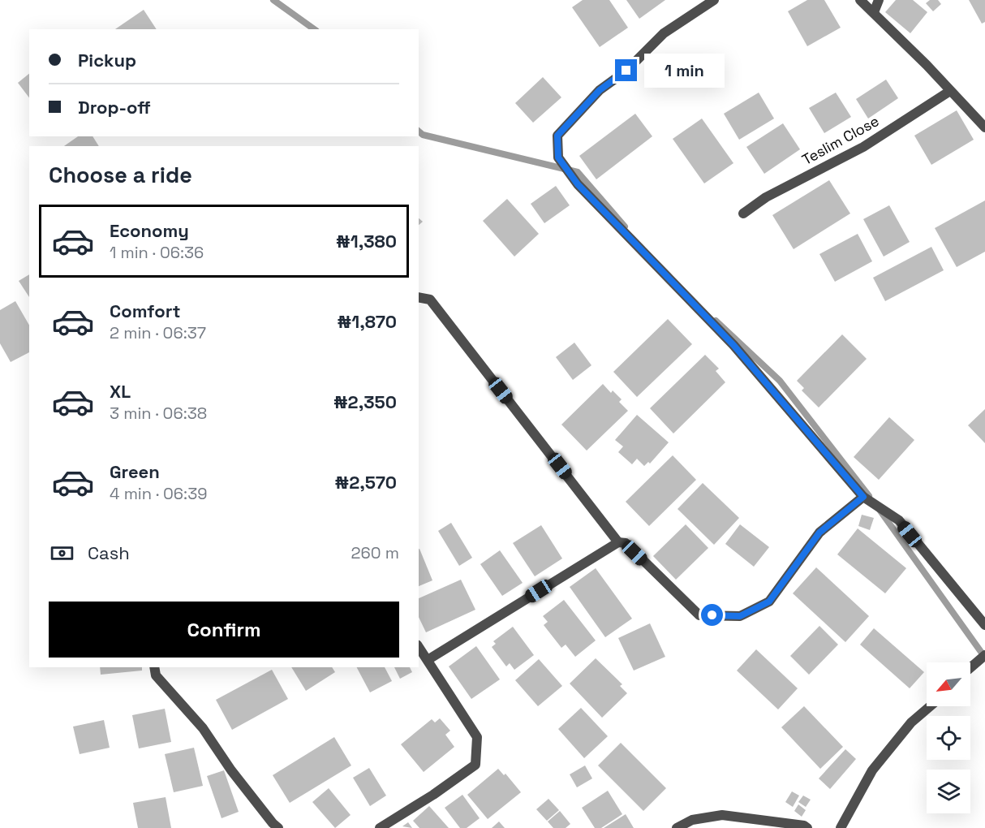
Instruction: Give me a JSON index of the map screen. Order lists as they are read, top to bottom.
{
  "streets": {
    "street": ["Teslim Close"]
  },
  "north": "bottom left",
  "page": {
    "banner": ["Pickup", "Drop-off"],
    "bubble": "1 min",
    "heading": "Choose a ride",
    "list": [
      {
        "name": "Economy",
        "note": "1 min · 06:36",
        "value": "₦1,380"
      },
      {
        "name": "Comfort",
        "note": "2 min · 06:37",
        "value": "₦1,870"
      },
      {
        "name": "XL",
        "note": "3 min · 06:38",
        "value": "₦2,350"
      },
      {
        "name": "Green",
        "note": "4 min · 06:39",
        "value": "₦2,570"
      }
    ],
    "pay": ["Cash", "260 m"],
    "buttons": "Confirm"
  }
}
